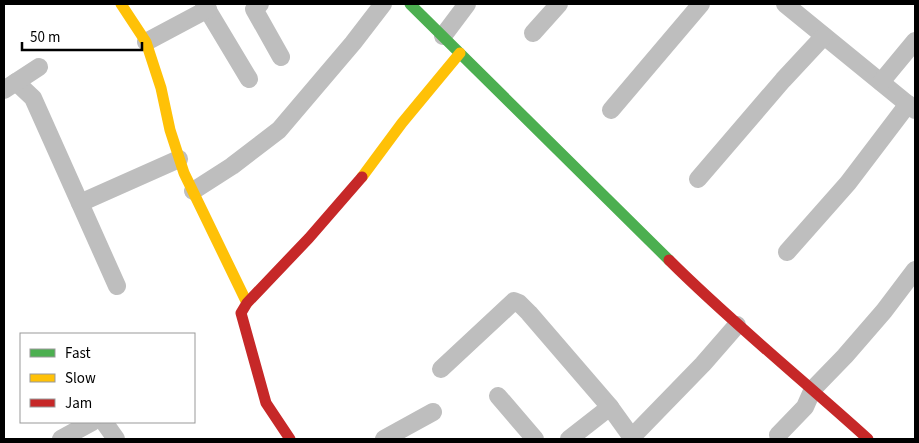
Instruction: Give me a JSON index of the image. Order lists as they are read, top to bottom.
{
  "legend": ["Fast", "Slow", "Jam"],
  "scale_bar": "50 m"
}
